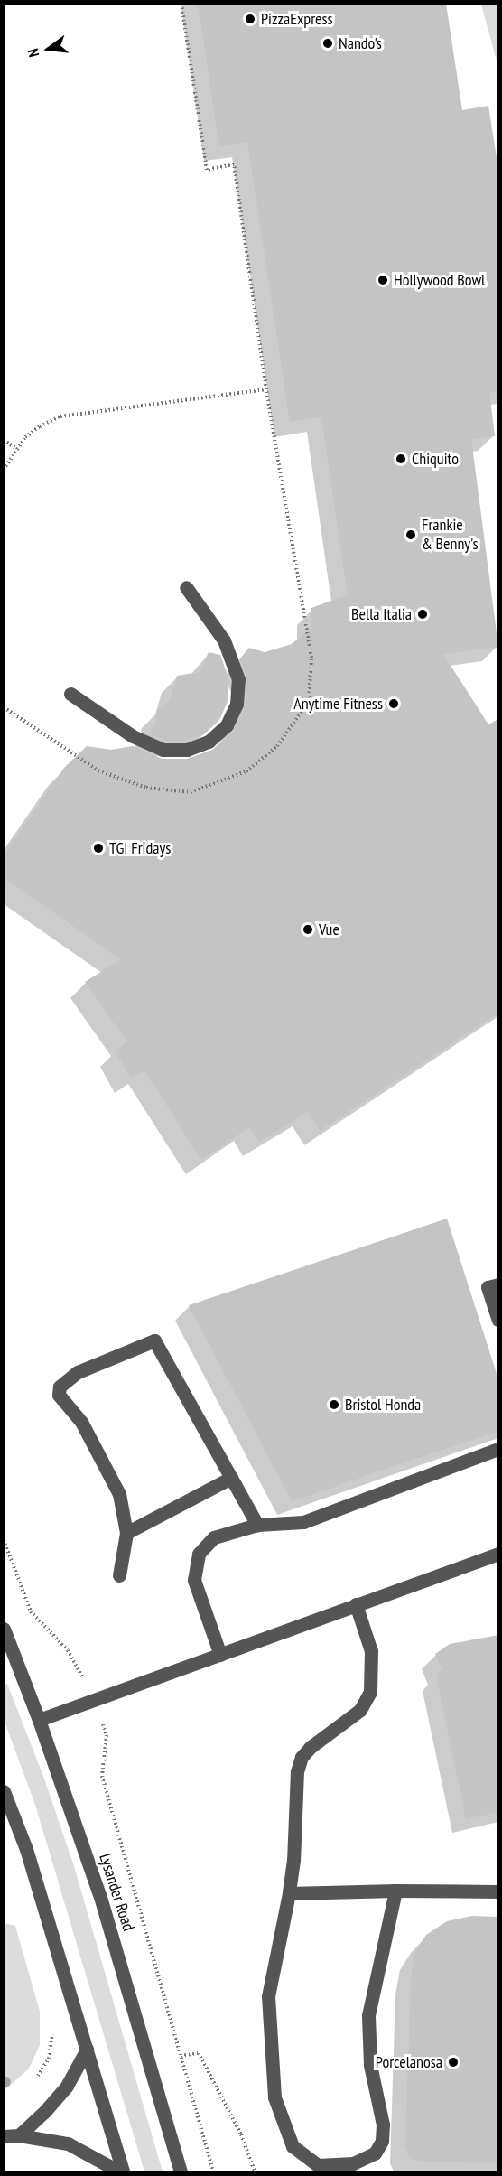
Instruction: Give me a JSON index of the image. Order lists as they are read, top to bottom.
{
  "streets": {
    "street": ["Lysander Road"]
  },
  "places": [
    "PizzaExpress",
    "Nando's",
    "Hollywood Bowl",
    "Chiquito",
    "Frankie & Benny's",
    "Bella Italia",
    "Anytime Fitness",
    "TGI Fridays",
    "Vue",
    "Bristol Honda",
    "Porcelanosa"
  ],
  "north": "left"
}
